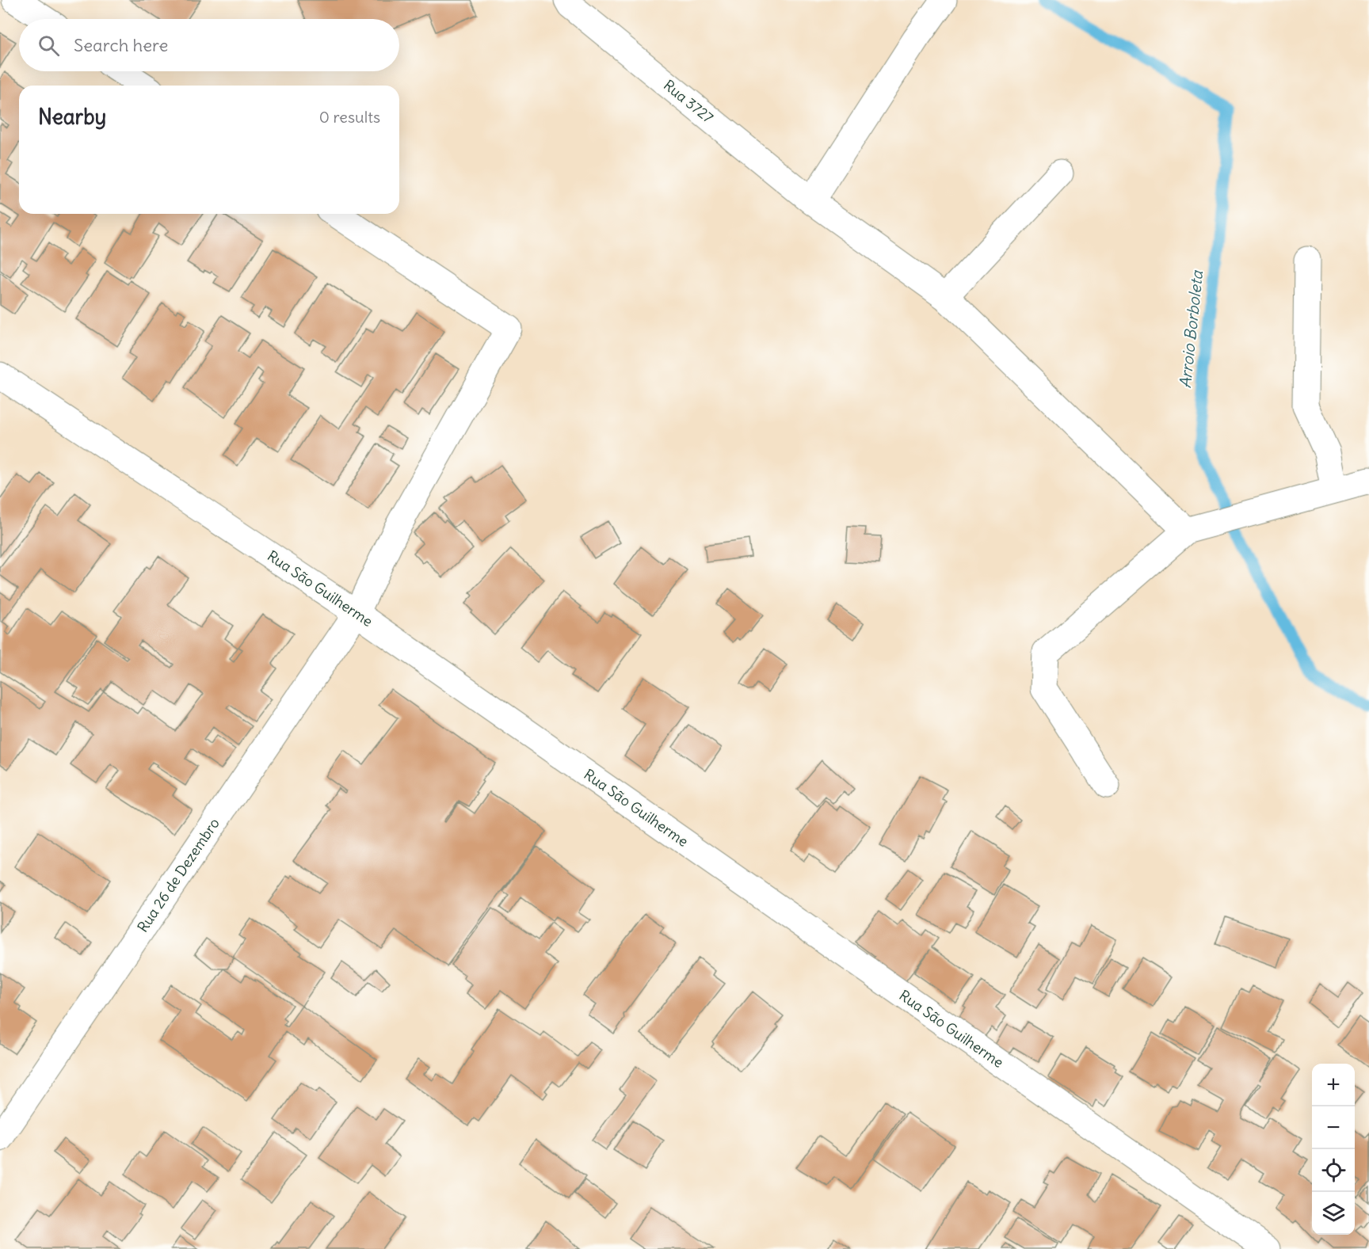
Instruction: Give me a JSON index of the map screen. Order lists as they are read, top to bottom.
{
  "streets": {
    "street": ["Rua 3727", "Rua São Guilherme", "Rua 26 de Dezembro"]
  },
  "crossings": [
    ["Rua São Guilherme", "Rua 26 de Dezembro"]
  ],
  "water": ["Arroio Borboleta"],
  "page": {
    "search": "Search here",
    "heading": ["Nearby", "0 results"],
    "map_buttons": ["+", "−"]
  }
}
